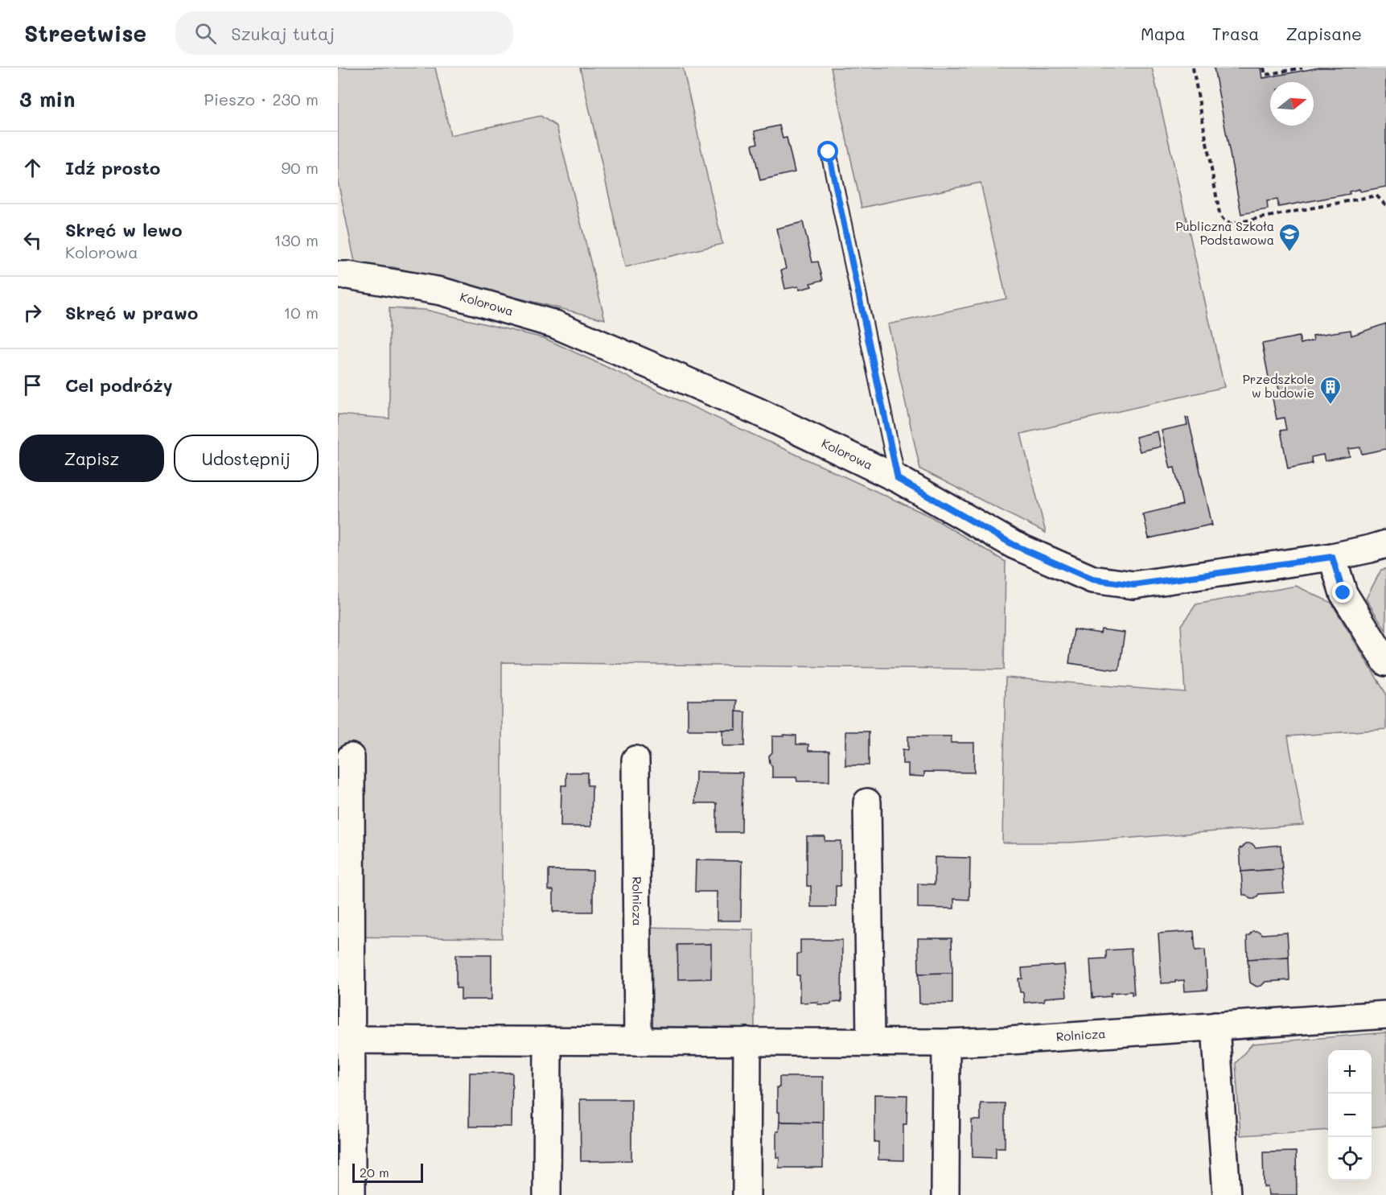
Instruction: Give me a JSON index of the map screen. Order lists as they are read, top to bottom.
{
  "streets": {
    "street": ["Kolorowa", "Rolnicza"]
  },
  "places": {
    "school or university": ["Publiczna Szkoła Podstawowa"],
    "building": ["Przedszkole w budowie"]
  },
  "scale_bar": "20 m",
  "north": "right",
  "page": {
    "header": "Streetwise",
    "search": "Szukaj tutaj",
    "nav": ["Mapa", "Trasa", "Zapisane"],
    "heading": ["3 min", "Pieszo · 230 m"],
    "list": [
      ["Idź prosto", "90 m"],
      ["Skręć w lewo", "Kolorowa", "130 m"],
      ["Skręć w prawo", "10 m"],
      "Cel podróży"
    ],
    "buttons": ["Zapisz", "Udostępnij"],
    "map_buttons": ["+", "−"],
    "scale": "20 m"
  }
}
